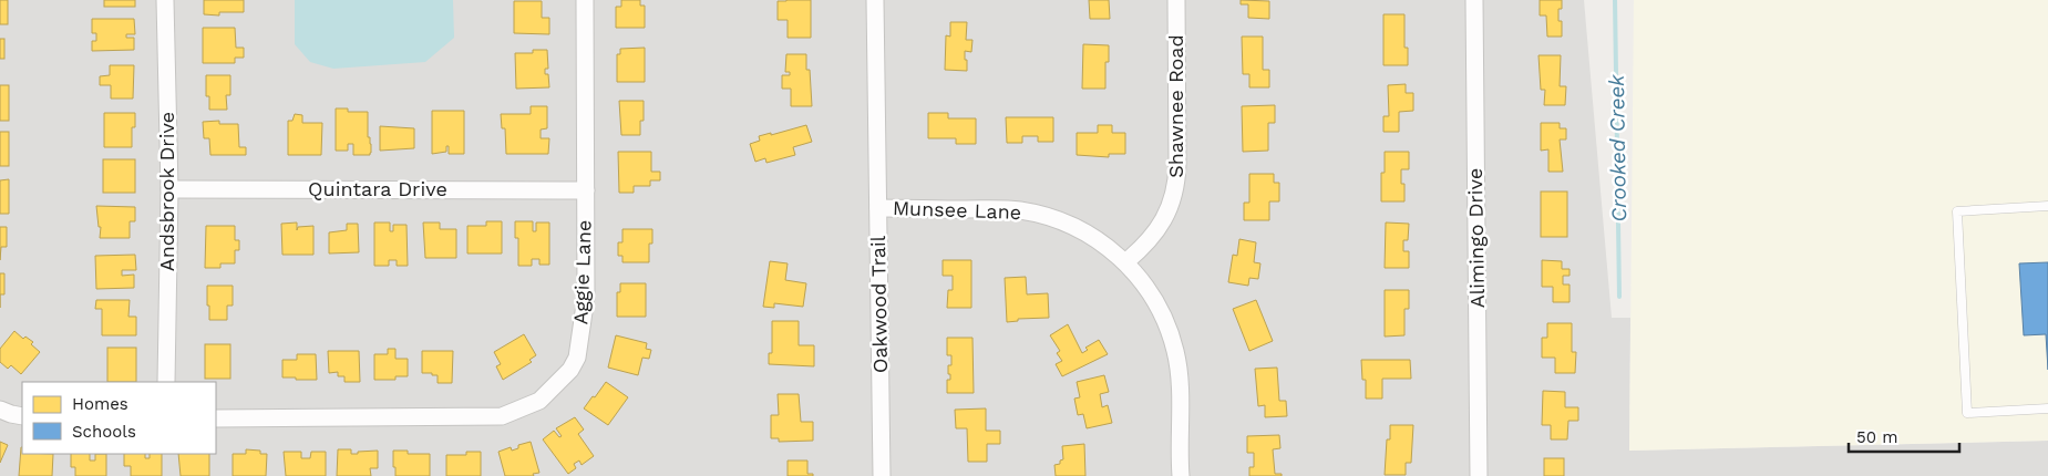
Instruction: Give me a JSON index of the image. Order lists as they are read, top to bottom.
{
  "streets": {
    "street": [
      "Shawnee Road",
      "Quintara Drive",
      "Andsbrook Drive",
      "Munsee Lane",
      "Alimingo Drive",
      "Aggie Lane",
      "Oakwood Trail"
    ]
  },
  "crossings": [
    ["Shawnee Road", "Munsee Lane"],
    ["Quintara Drive", "Andsbrook Drive"],
    ["Quintara Drive", "Aggie Lane"],
    ["Munsee Lane", "Oakwood Trail"]
  ],
  "water": ["Crooked Creek"],
  "legend": ["Homes", "Schools"],
  "scale_bar": "50 m"
}
